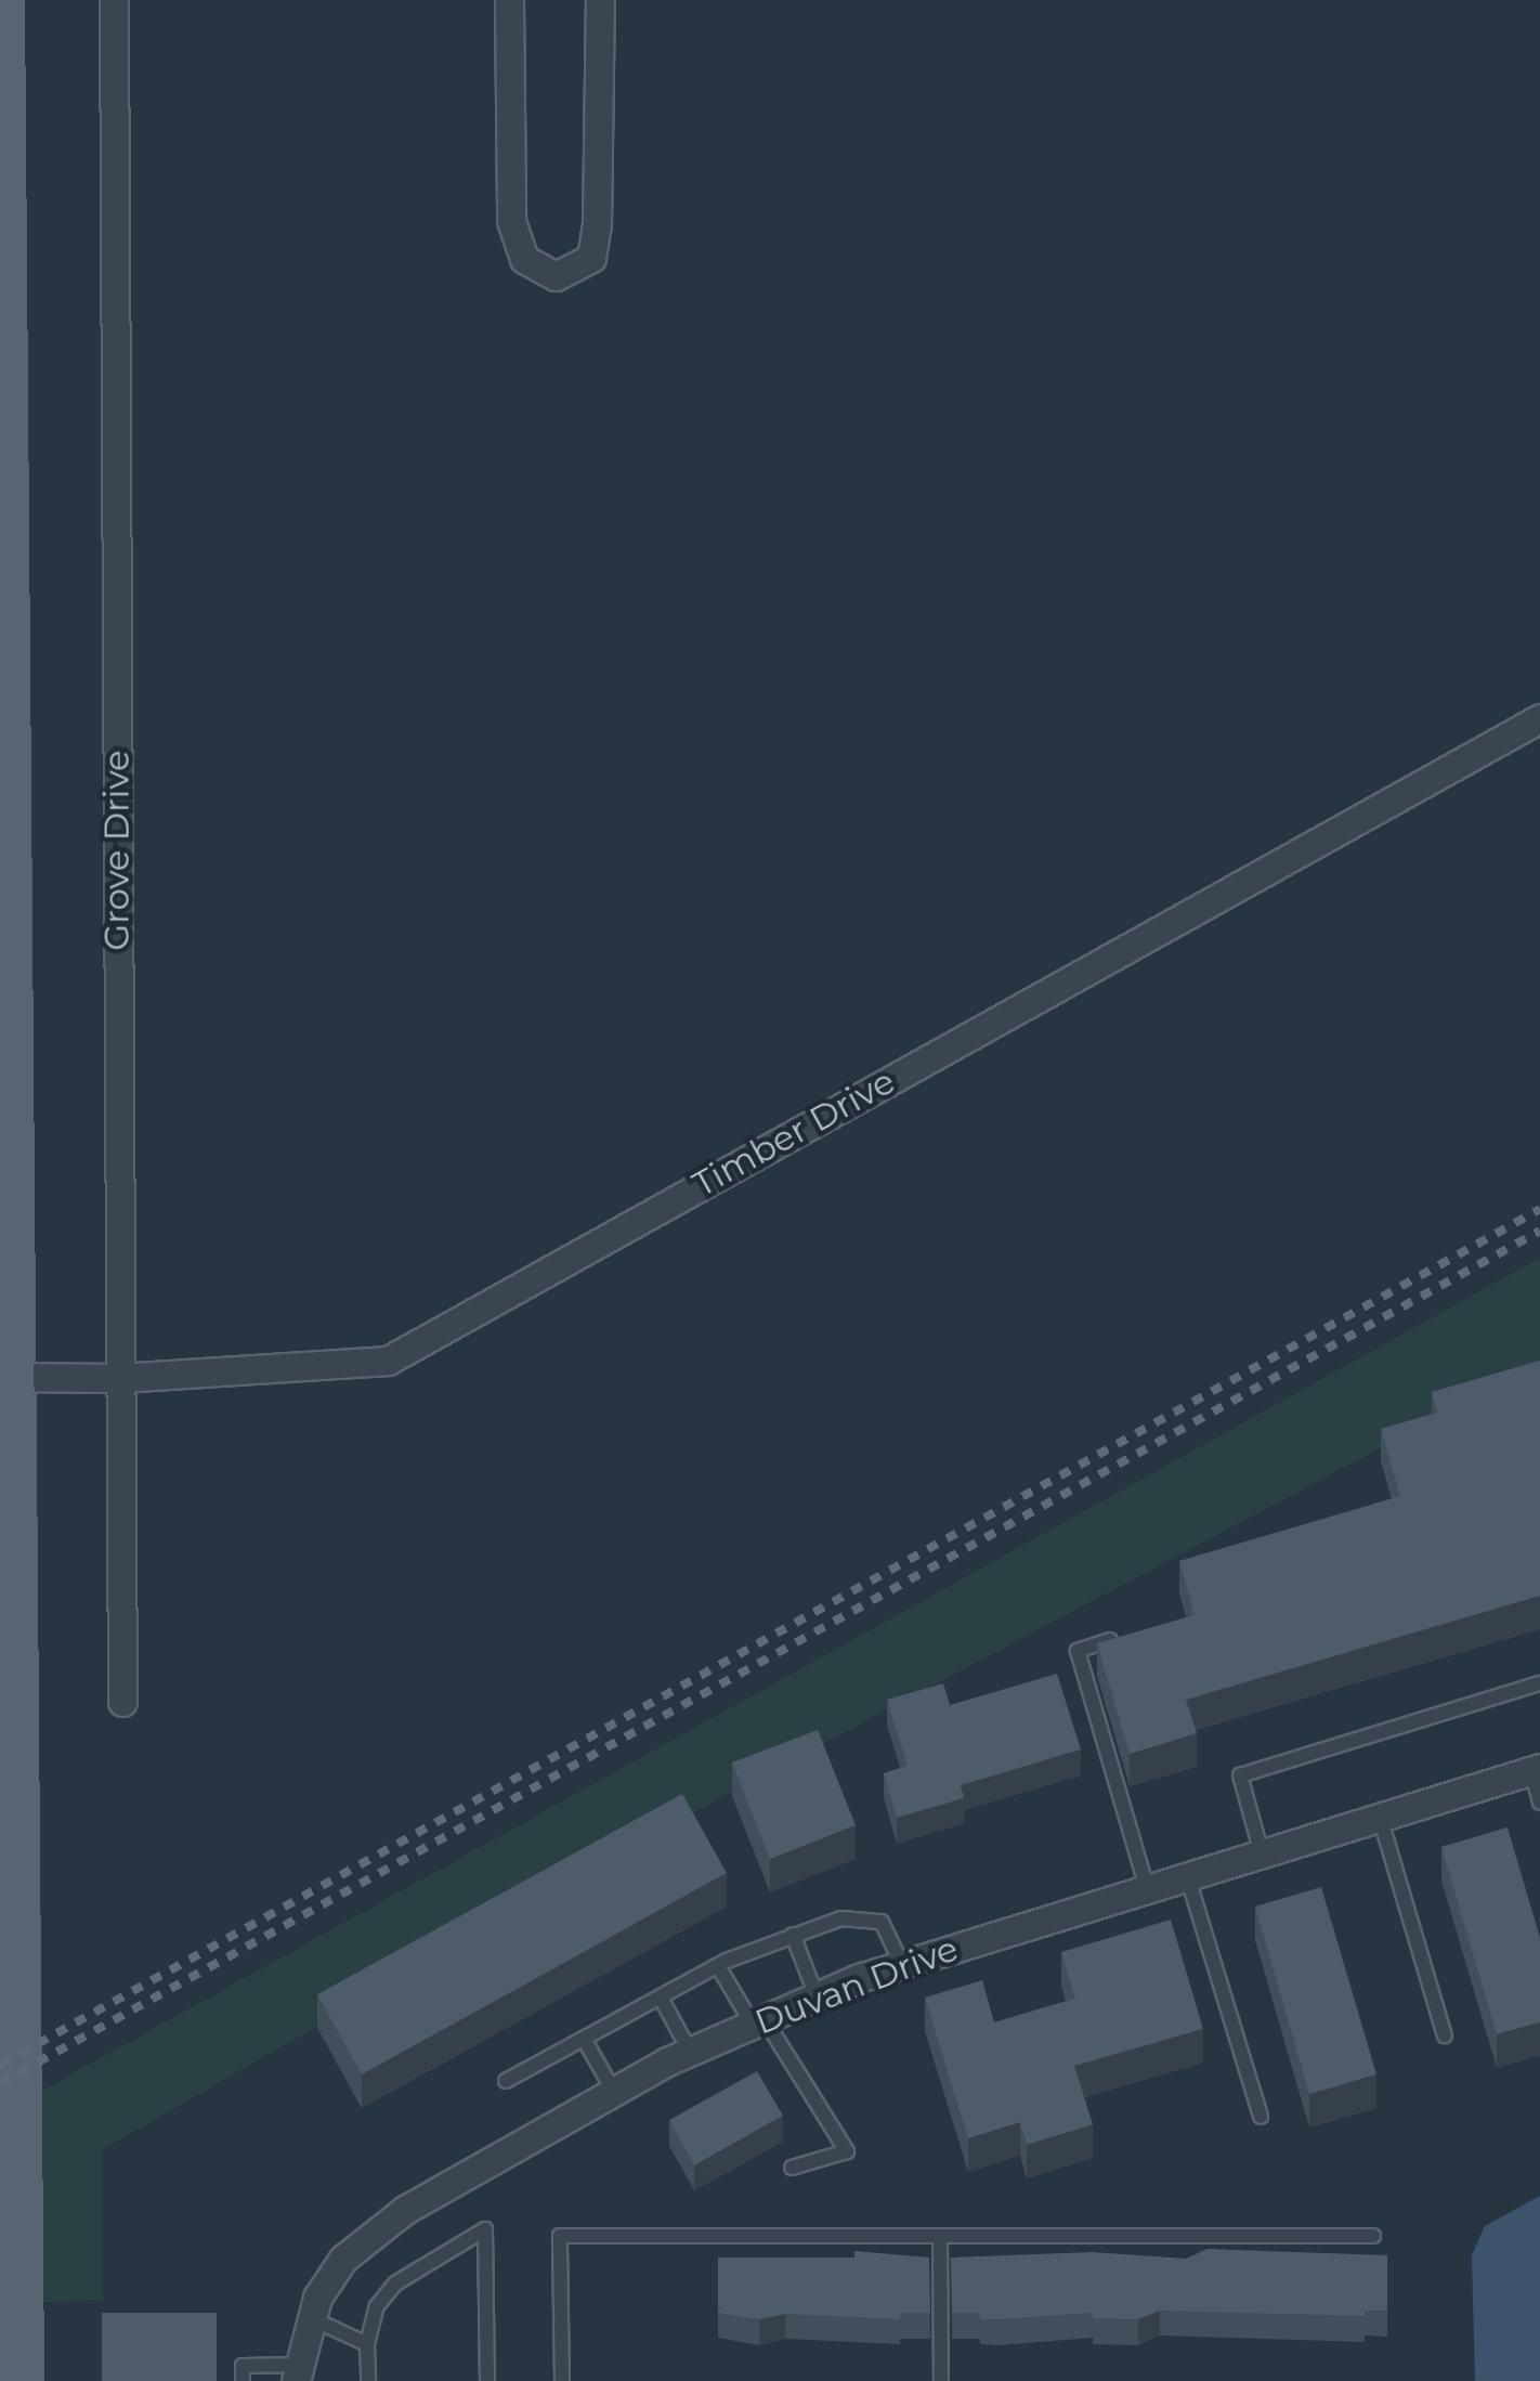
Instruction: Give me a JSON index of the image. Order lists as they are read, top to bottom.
{
  "streets": {
    "street": ["Grove Drive", "Timber Drive", "Duvan Drive"]
  },
  "crossings": [
    ["Grove Drive", "Timber Drive"]
  ]
}
